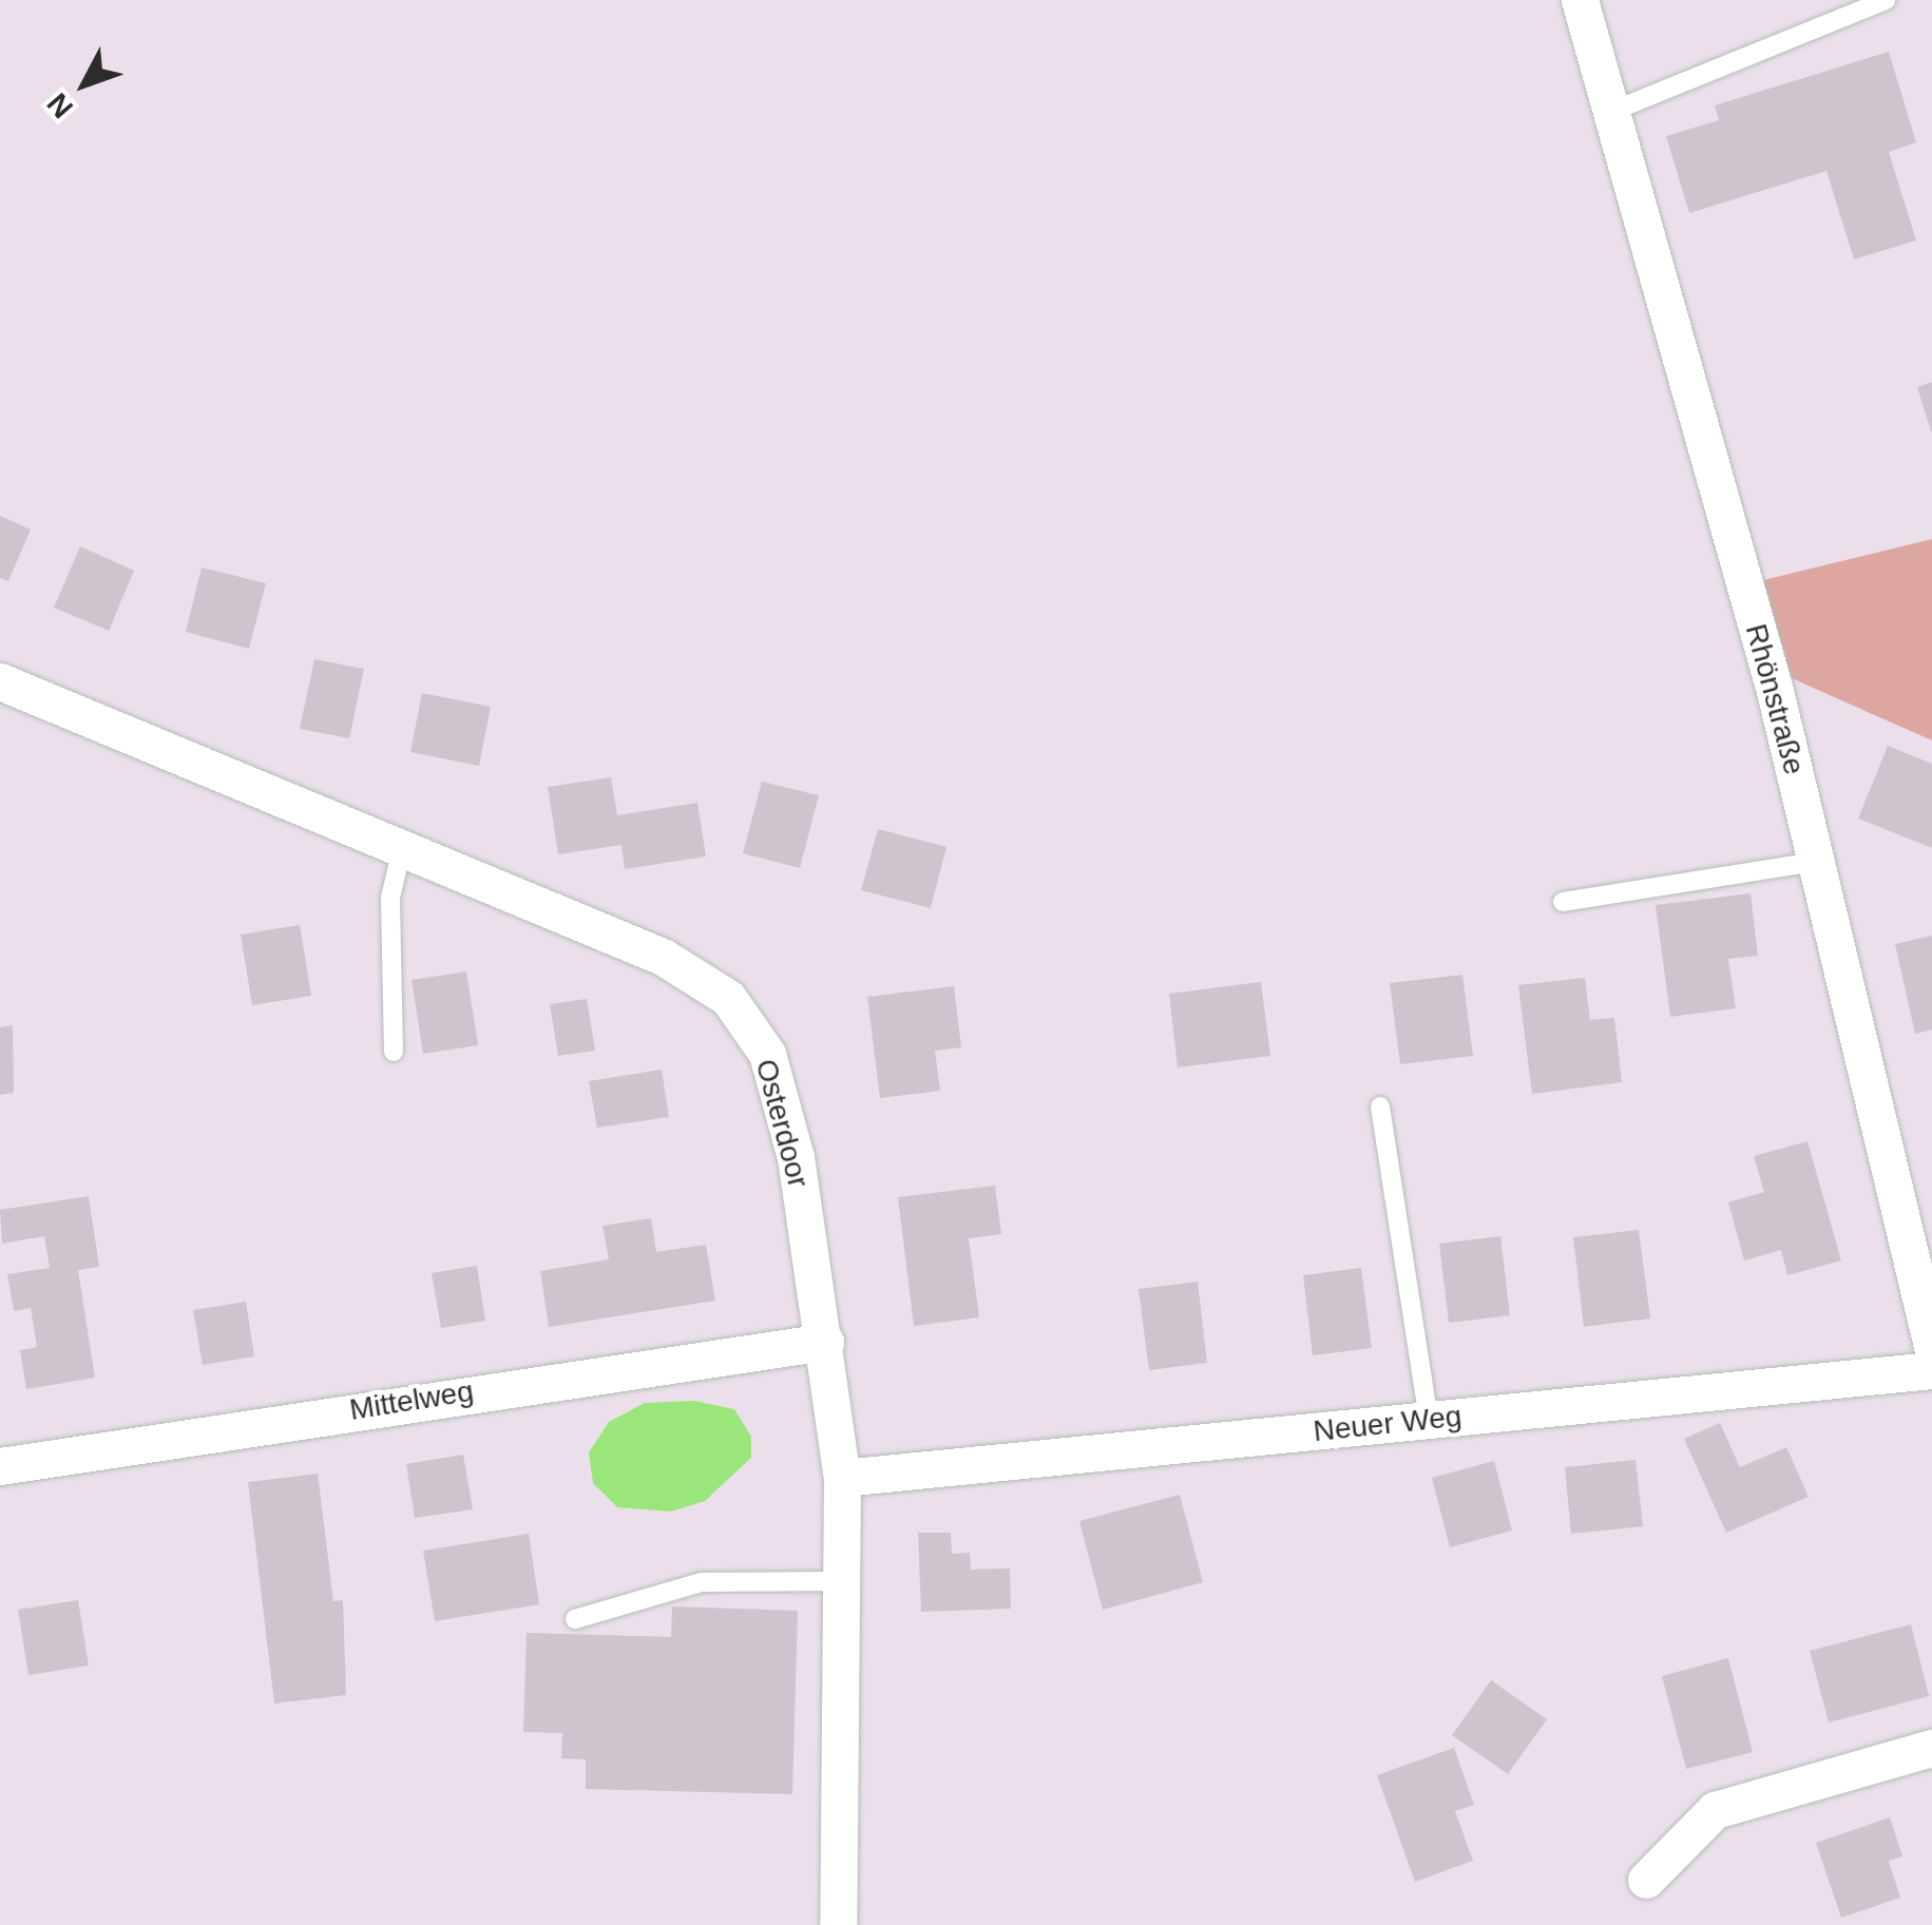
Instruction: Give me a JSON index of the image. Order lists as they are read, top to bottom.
{
  "streets": {
    "street": [
      "Rhönstraße",
      "Osterdoor",
      "Mittelweg",
      "Neuer Weg"
    ]
  },
  "crossings": [
    ["Osterdoor", "Mittelweg"],
    ["Osterdoor", "Neuer Weg"]
  ],
  "north": "bottom left"
}
